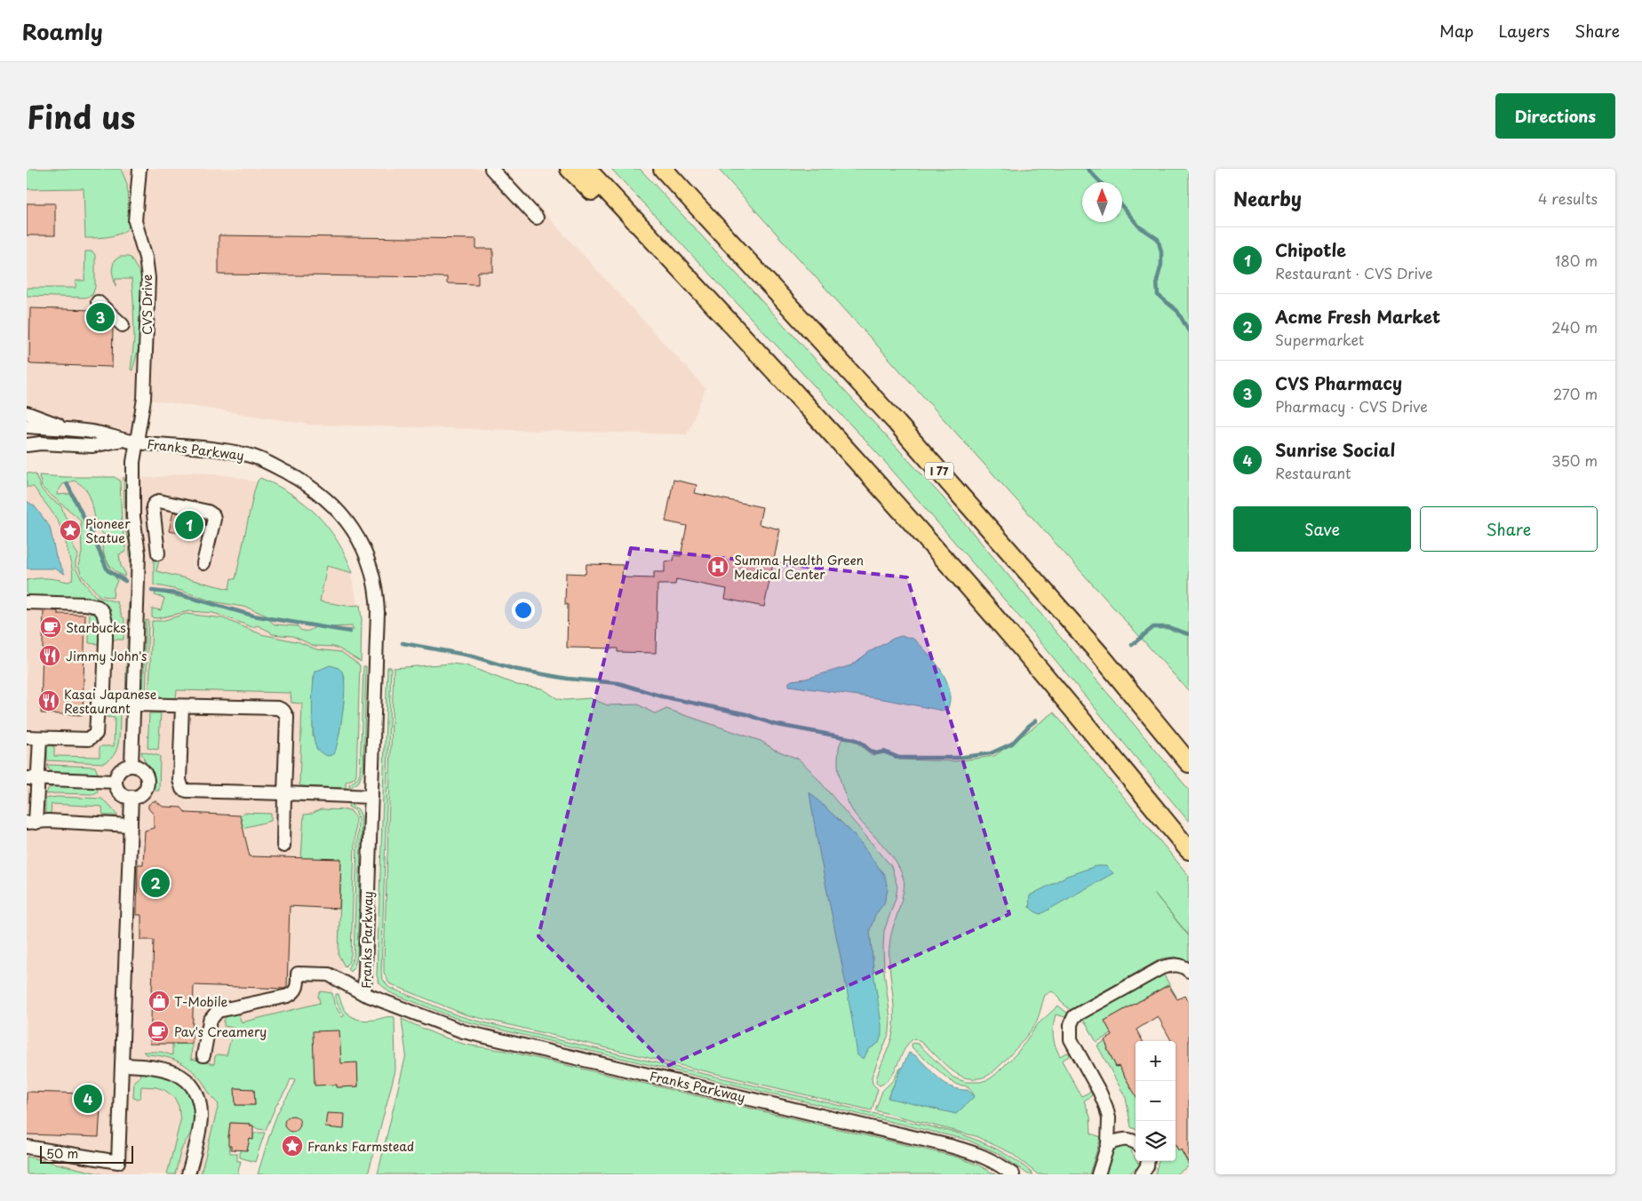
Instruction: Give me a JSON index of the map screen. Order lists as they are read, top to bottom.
{
  "streets": {
    "highway": ["I 77"],
    "street": ["CVS Drive", "Franks Parkway"]
  },
  "crossings": [
    ["CVS Drive", "Franks Parkway"]
  ],
  "places": {
    "place": ["Pioneer Statue", "Franks Farmstead"],
    "hospital": ["Summa Health Green Medical Center"],
    "cafe": ["Starbucks", "Pav's Creamery"],
    "restaurant": ["Jimmy John's", "Kasai Japanese Restaurant"],
    "shop": ["T-Mobile"]
  },
  "scale_bar": "50 m",
  "north": "top",
  "page": {
    "header": "Roamly",
    "nav": ["Map", "Layers", "Share"],
    "title": "Find us",
    "buttons": [
      "Directions",
      ["Save", "Share"]
    ],
    "heading": ["Nearby", "4 results"],
    "list": [
      {
        "mark": "1",
        "name": "Chipotle",
        "note": "Restaurant · CVS Drive",
        "value": "180 m"
      },
      {
        "mark": "2",
        "name": "Acme Fresh Market",
        "note": "Supermarket",
        "value": "240 m"
      },
      {
        "mark": "3",
        "name": "CVS Pharmacy",
        "note": "Pharmacy · CVS Drive",
        "value": "270 m"
      },
      {
        "mark": "4",
        "name": "Sunrise Social",
        "note": "Restaurant",
        "value": "350 m"
      }
    ],
    "pins": [
      "3",
      "1",
      "2",
      "4"
    ],
    "map_buttons": ["+", "−"],
    "scale": "50 m"
  }
}
